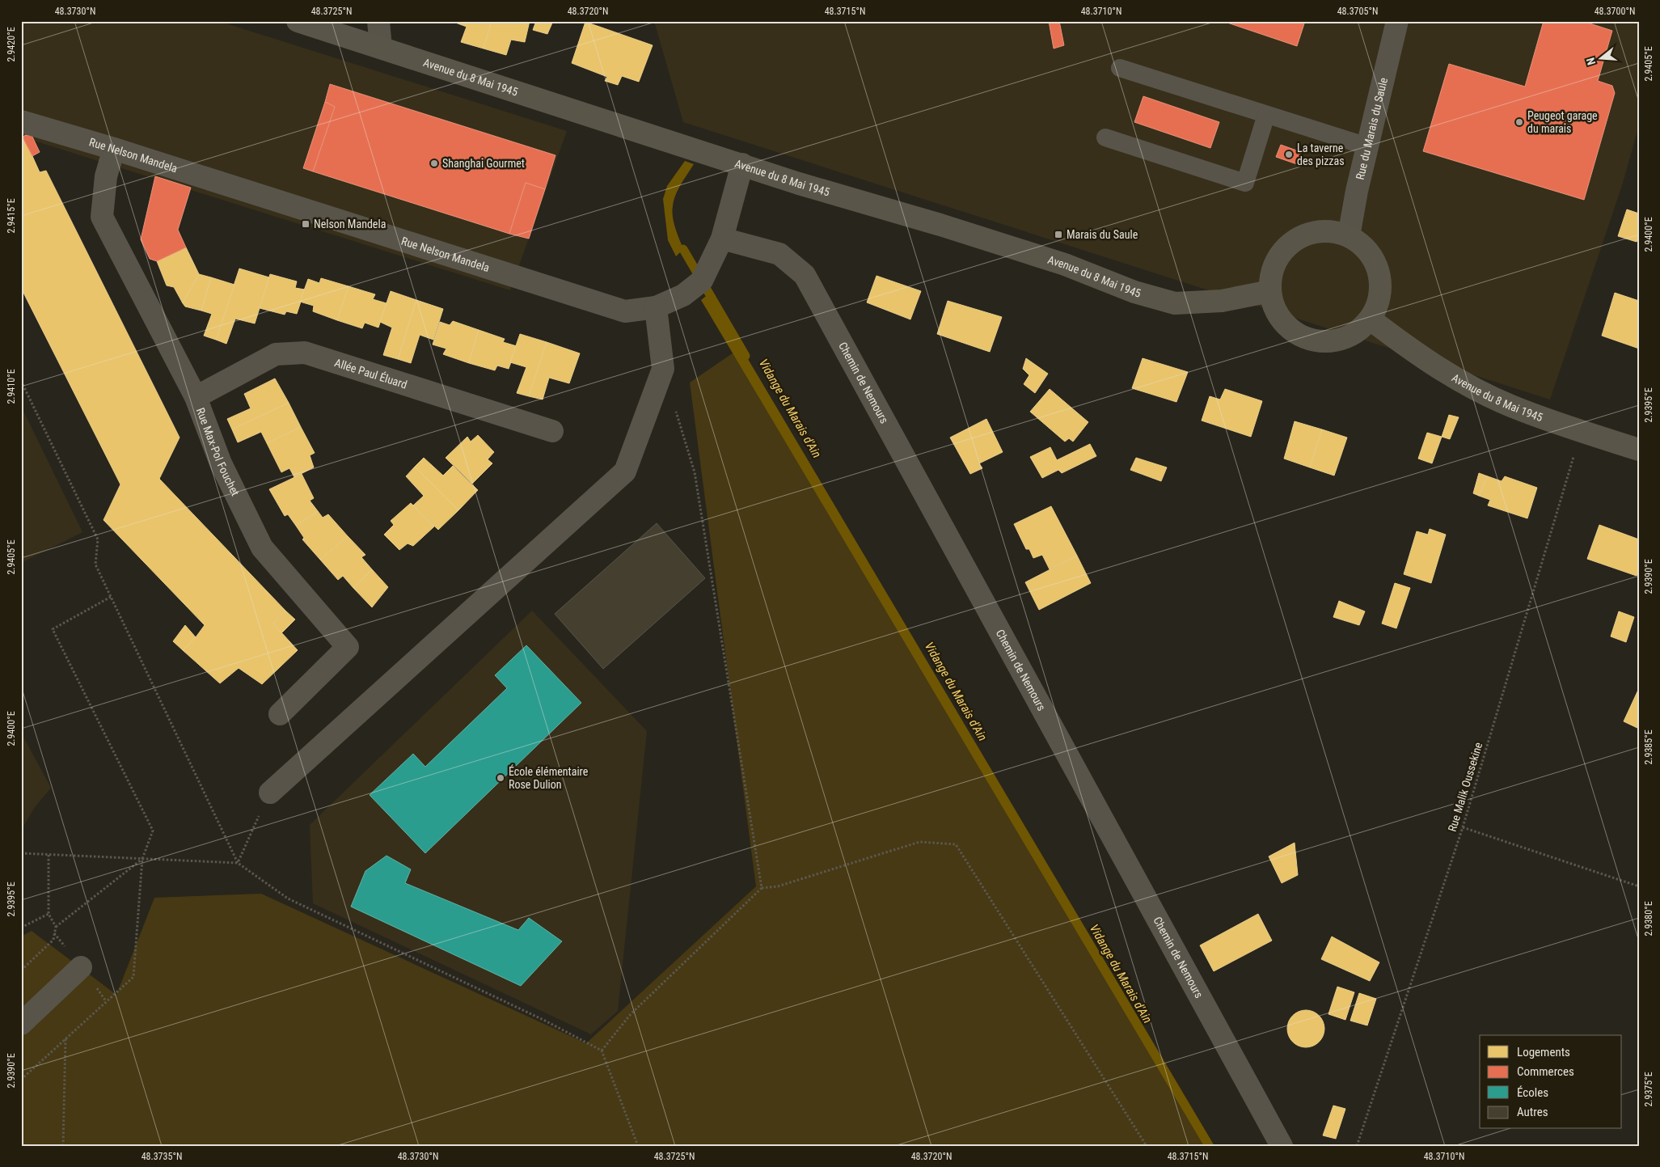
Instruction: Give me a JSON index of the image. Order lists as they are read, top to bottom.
{
  "streets": {
    "main road": ["Avenue du 8 Mai 1945"],
    "street": [
      "Rue du Marais du Saule",
      "Rue Nelson Mandela",
      "Allée Paul Éluard",
      "Chemin de Nemours",
      "Rue Max-Pol Fouchet"
    ],
    "path": ["Rue Malik Oussekine"]
  },
  "crossings": [
    ["Avenue du 8 Mai 1945", "Rue du Marais du Saule"],
    ["Avenue du 8 Mai 1945", "Rue Nelson Mandela"],
    ["Avenue du 8 Mai 1945", "Rue Malik Oussekine"],
    ["Rue Nelson Mandela", "Chemin de Nemours"],
    ["Rue Nelson Mandela", "Rue Max-Pol Fouchet"],
    ["Allée Paul Éluard", "Rue Max-Pol Fouchet"]
  ],
  "water": ["Vidange du Marais d'Ain"],
  "places": {
    "other": [
      "Peugeot garage du marais",
      "La taverne des pizzas",
      "Shanghai Gourmet",
      "École élémentaire Rose Dulion"
    ],
    "transit": ["Nelson Mandela", "Marais du Saule"]
  },
  "legend": [
    "Logements",
    "Commerces",
    "Écoles",
    "Autres"
  ],
  "north": "left",
  "coordinates": [
    "48.3730°N",
    "48.3725°N",
    "48.3720°N",
    "48.3715°N",
    "48.3710°N",
    "48.3705°N",
    "48.3700°N",
    "2.9420°E",
    "2.9405°E",
    "2.9415°E",
    "2.9400°E",
    "2.9410°E",
    "2.9395°E",
    "2.9390°E",
    "2.9385°E",
    "2.9380°E",
    "2.9375°E",
    "48.3735°N"
  ]
}
